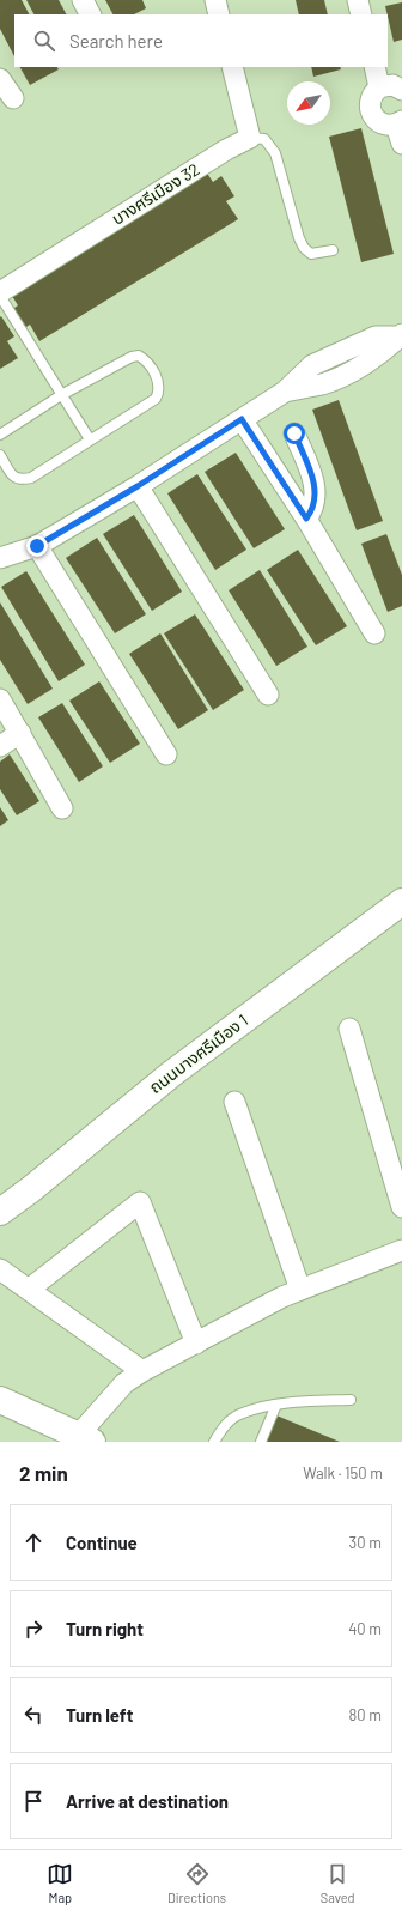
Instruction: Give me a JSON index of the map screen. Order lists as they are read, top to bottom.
{
  "streets": {
    "street": ["บางศรีเมือง 32", "ถนนบางศรีเมือง 1"]
  },
  "north": "bottom left",
  "page": {
    "search": "Search here",
    "heading": ["2 min", "Walk · 150 m"],
    "list": [
      ["Continue", "30 m"],
      ["Turn right", "40 m"],
      ["Turn left", "80 m"],
      "Arrive at destination"
    ],
    "nav": ["Map", "Directions", "Saved"]
  }
}
